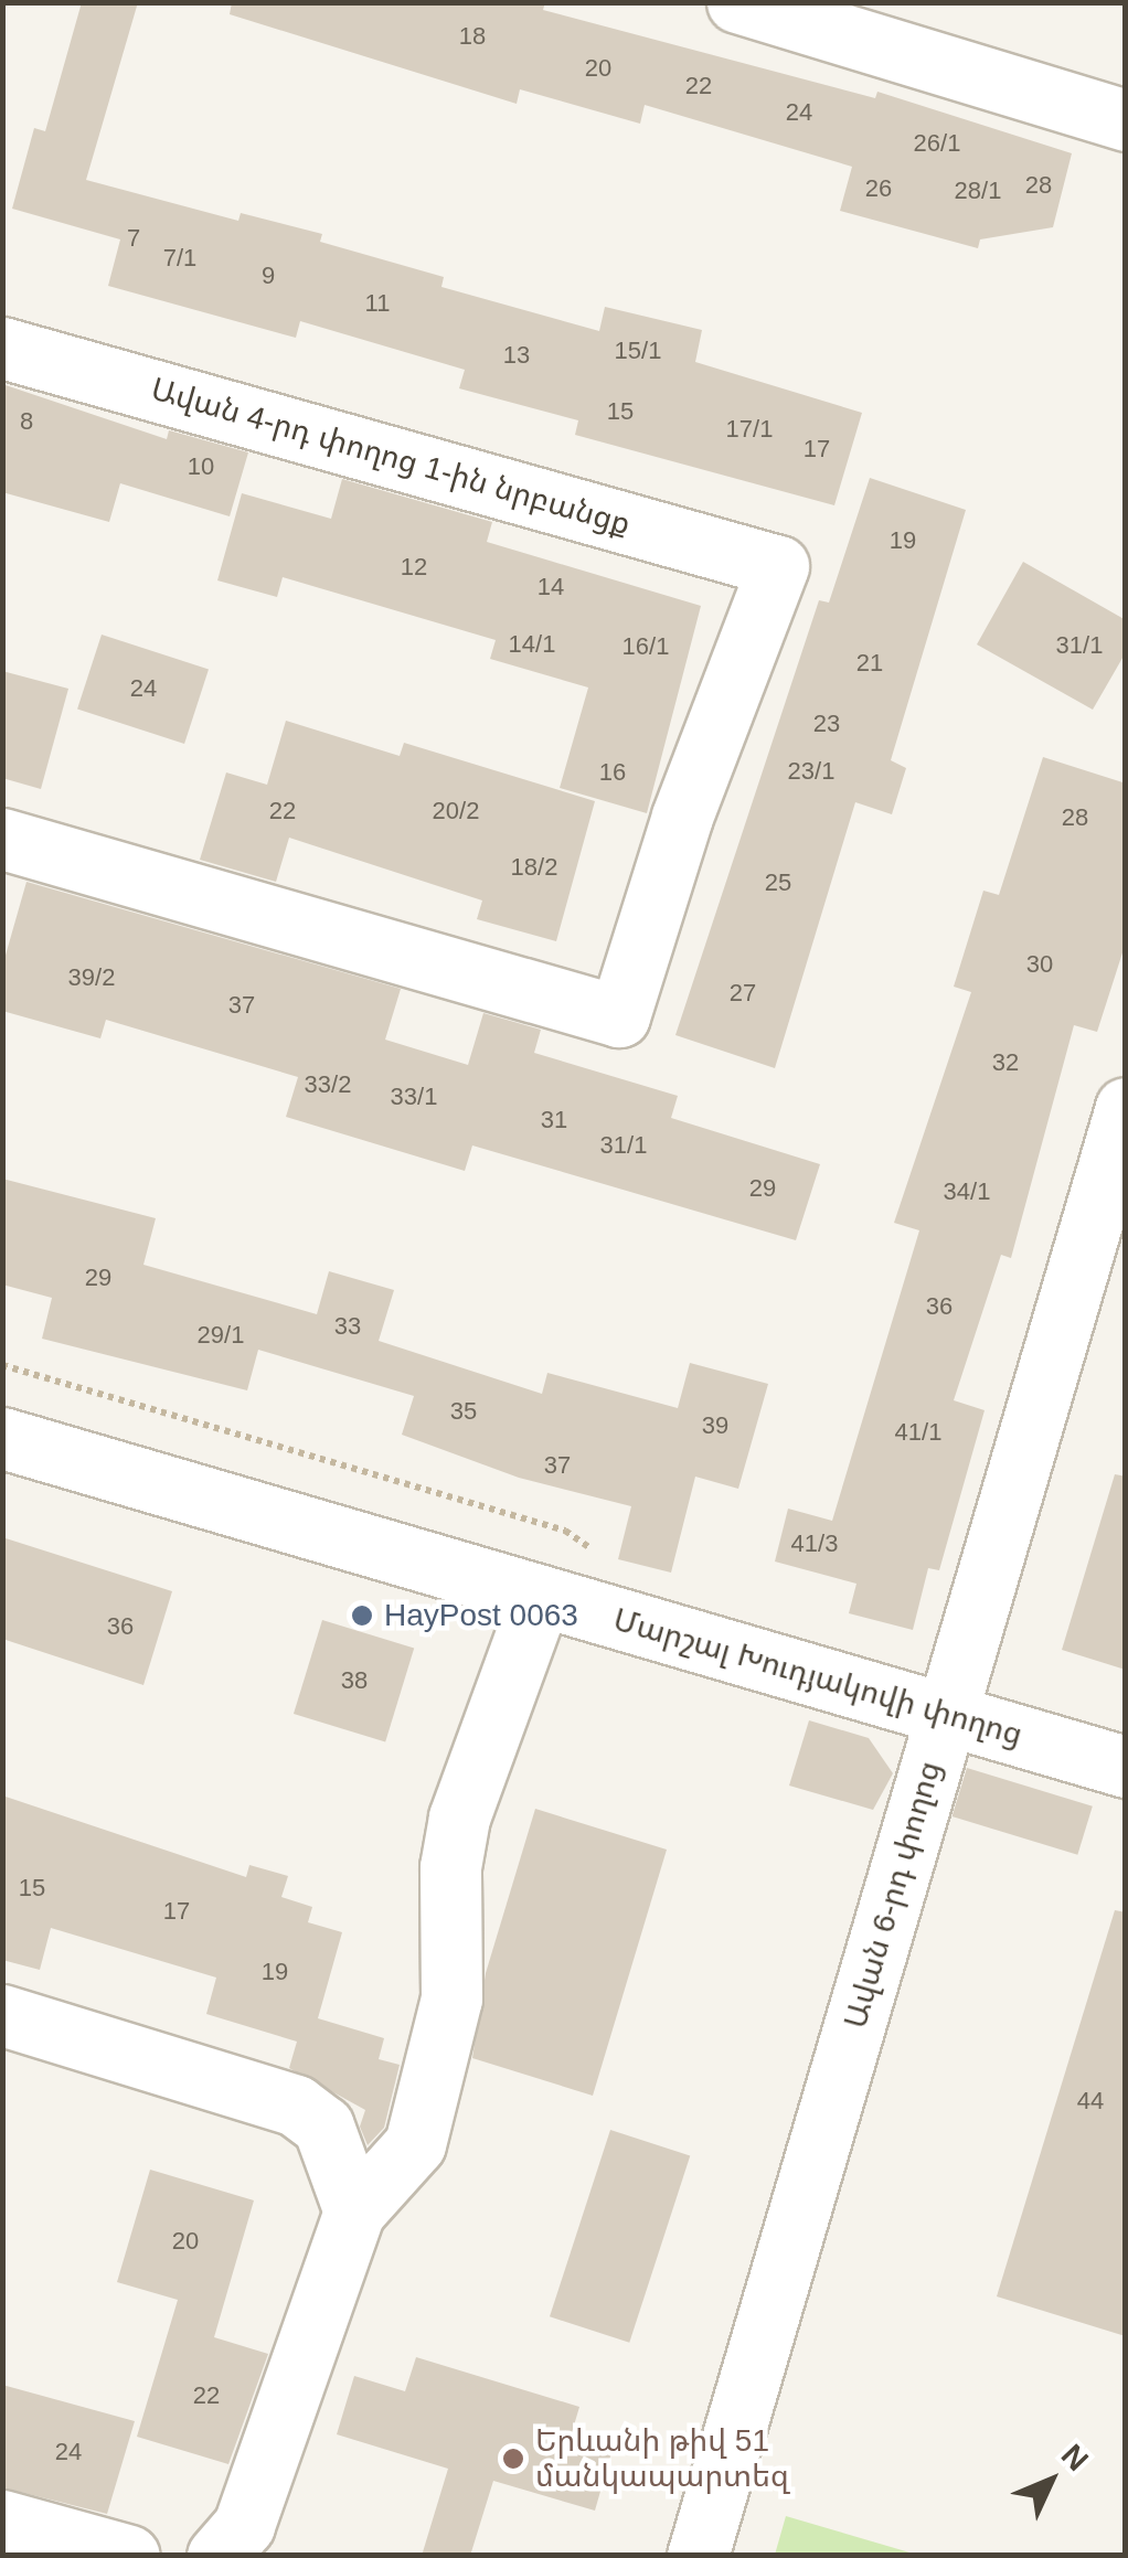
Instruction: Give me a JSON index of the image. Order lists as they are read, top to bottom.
{
  "streets": {
    "street": ["Ավան 4-րդ փողոց 1-ին նրբանցք", "Մարշալ Խուդյակովի փողոց", "Ավան 6-րդ փողոց"]
  },
  "crossings": [
    ["Մարշալ Խուդյակովի փողոց", "Ավան 6-րդ փողոց"]
  ],
  "places": ["HayPost 0063", "Երևանի թիվ 51 մանկապարտեզ"],
  "house_numbers": [
    "18",
    "20",
    "22",
    "24",
    "26/1",
    "28",
    "26",
    "28/1",
    "7",
    "7/1",
    "9",
    "11",
    "15/1",
    "13",
    "15",
    "8",
    "17/1",
    "17",
    "10",
    "19",
    "12",
    "14",
    "14/1",
    "31/1",
    "16/1",
    "21",
    "24",
    "23",
    "23/1",
    "16",
    "22",
    "20/2",
    "28",
    "18/2",
    "25",
    "30",
    "39/2",
    "27",
    "37",
    "32",
    "33/2",
    "33/1",
    "31",
    "31/1",
    "29",
    "34/1",
    "29",
    "36",
    "33",
    "29/1",
    "35",
    "39",
    "41/1",
    "37",
    "41/3",
    "36",
    "38",
    "15",
    "17",
    "19",
    "44",
    "20",
    "22",
    "24"
  ],
  "north": "top right"
}
